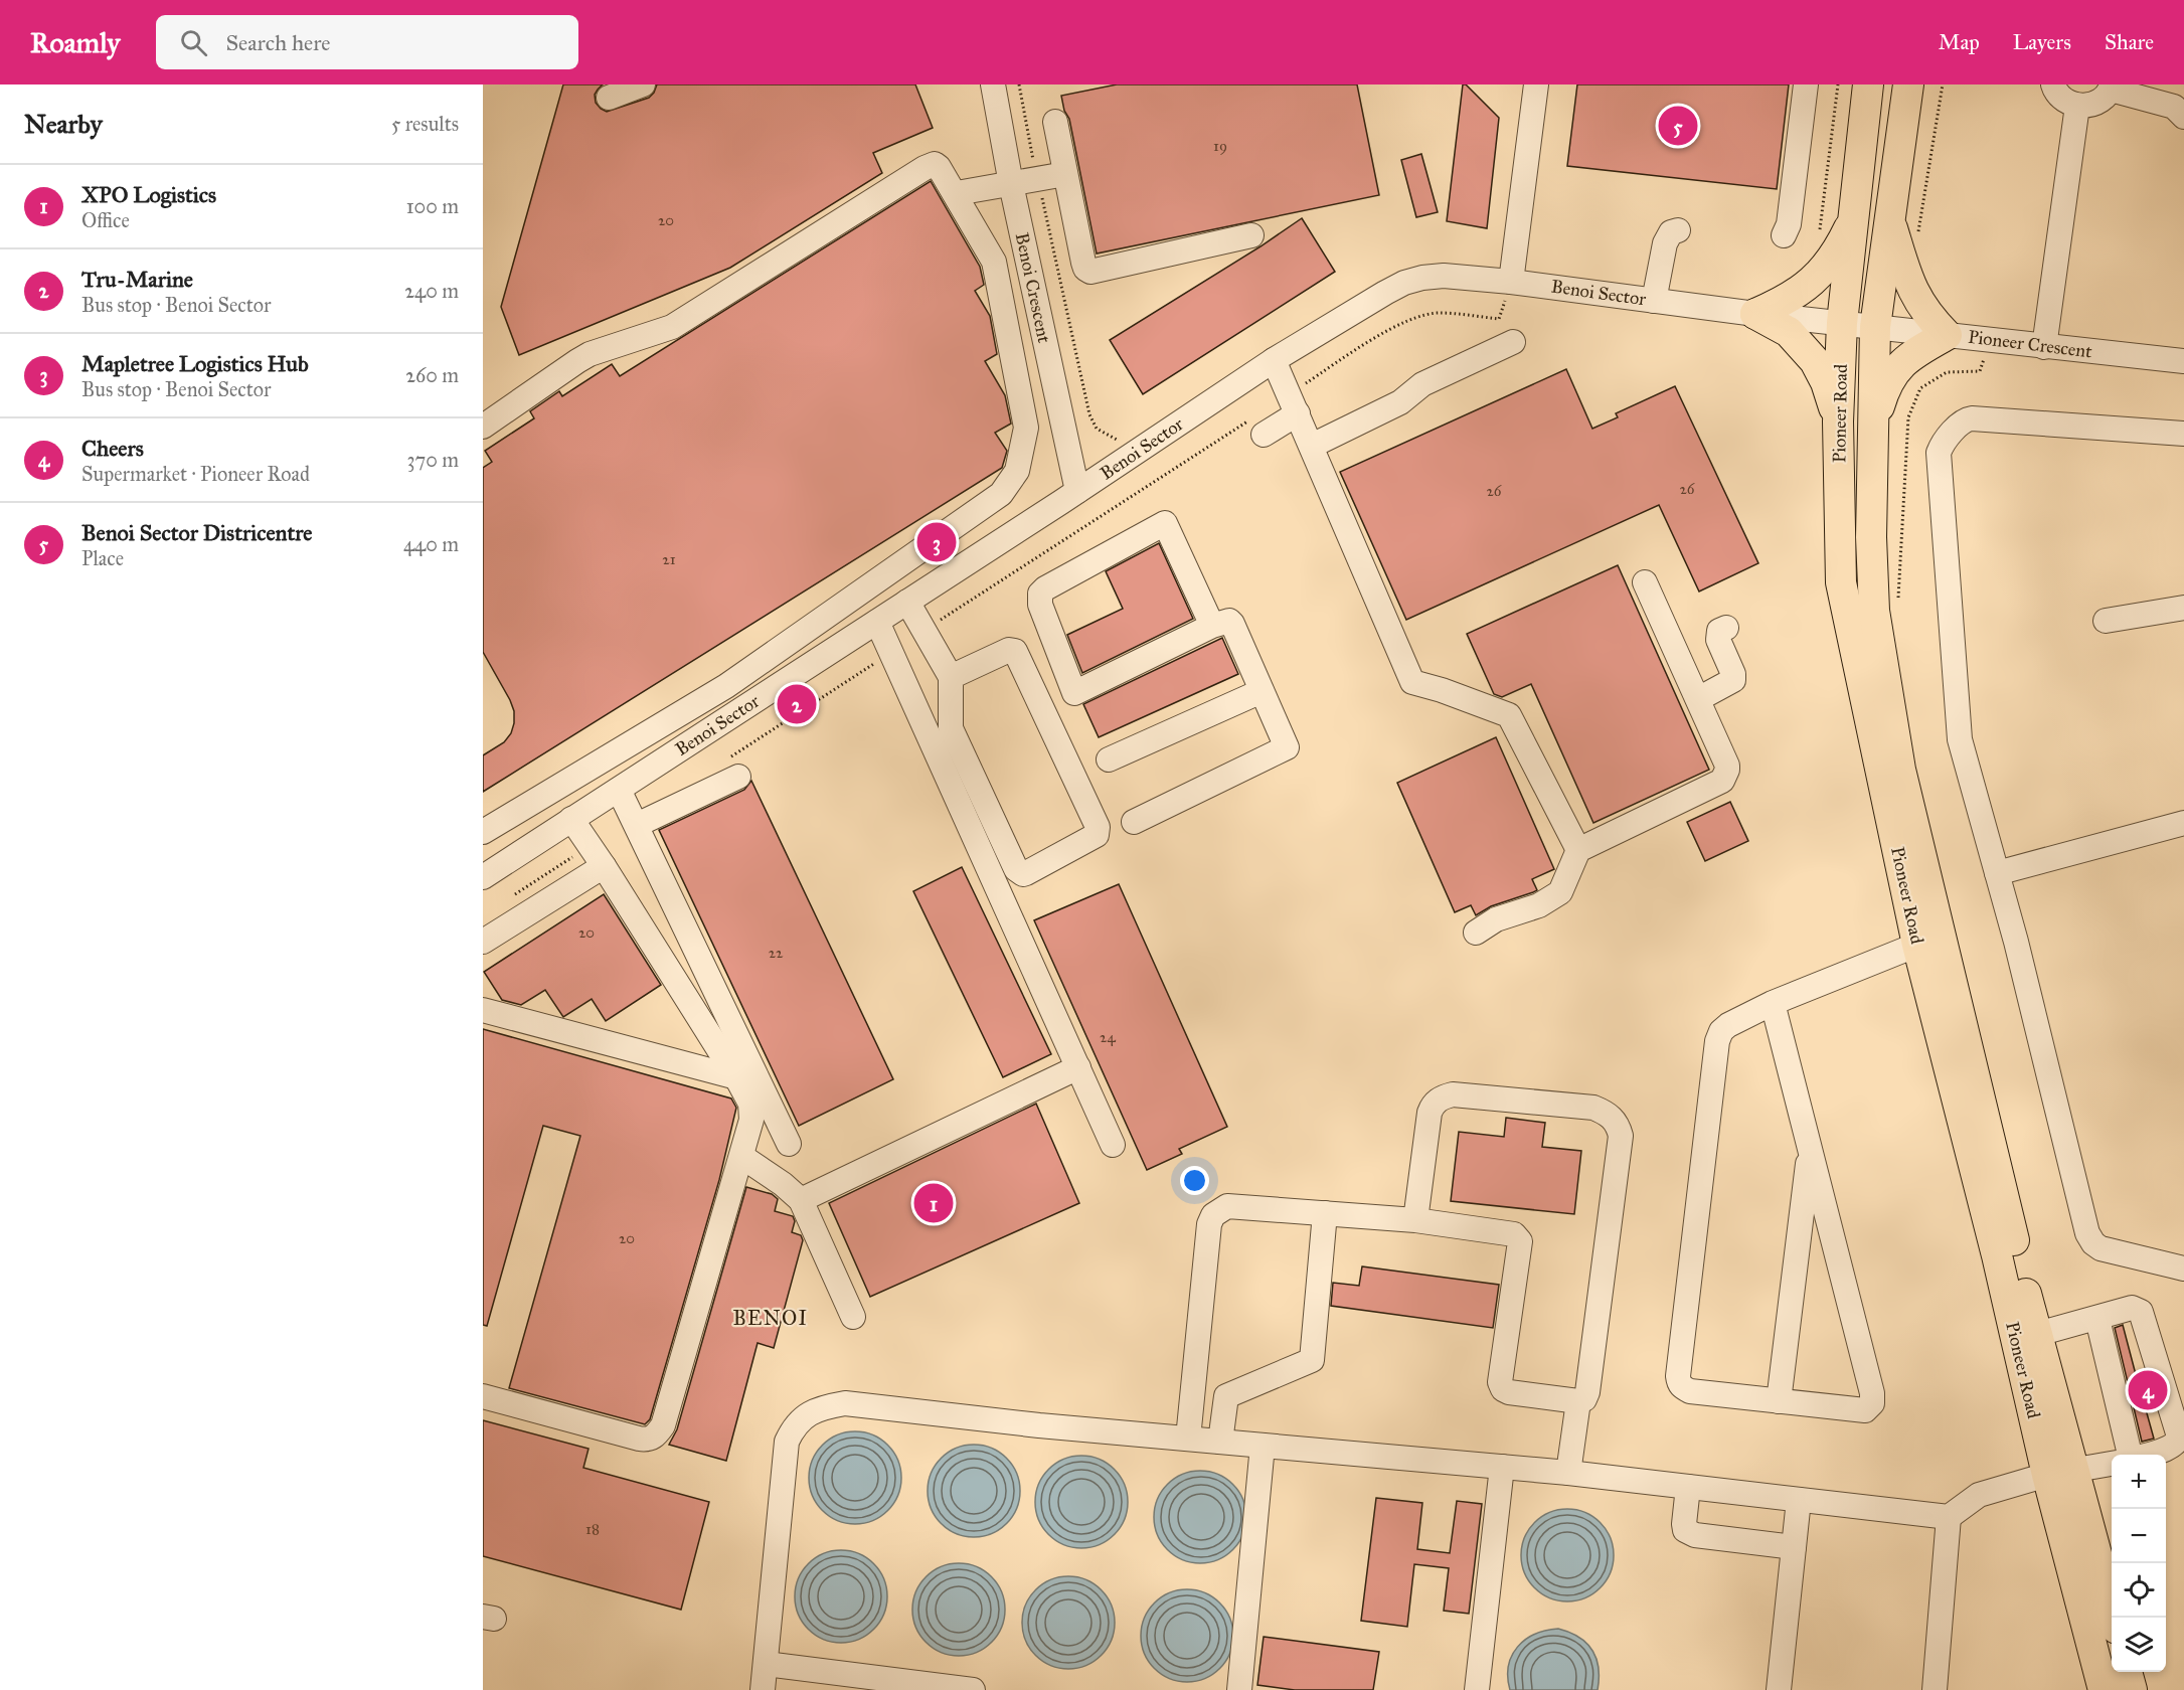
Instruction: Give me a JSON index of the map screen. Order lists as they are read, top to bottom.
{
  "streets": {
    "main road": ["Pioneer Road"],
    "street": ["Benoi Crescent", "Benoi Sector", "Pioneer Crescent"]
  },
  "crossings": [
    ["Benoi Crescent", "Benoi Sector"],
    ["Benoi Sector", "Pioneer Crescent"],
    ["Benoi Sector", "Pioneer Road"],
    ["Pioneer Crescent", "Pioneer Road"]
  ],
  "districts": ["BENOI"],
  "house_numbers": [
    "19",
    "20",
    "26",
    "26",
    "21",
    "20",
    "22",
    "24",
    "20",
    "18"
  ],
  "page": {
    "header": "Roamly",
    "search": "Search here",
    "nav": ["Map", "Layers", "Share"],
    "heading": ["Nearby", "5 results"],
    "pins": [
      "5",
      "3",
      "2",
      "1",
      "4"
    ],
    "list": [
      {
        "mark": "1",
        "name": "XPO Logistics",
        "note": "Office",
        "value": "100 m"
      },
      {
        "mark": "2",
        "name": "Tru-Marine",
        "note": "Bus stop · Benoi Sector",
        "value": "240 m"
      },
      {
        "mark": "3",
        "name": "Mapletree Logistics Hub",
        "note": "Bus stop · Benoi Sector",
        "value": "260 m"
      },
      {
        "mark": "4",
        "name": "Cheers",
        "note": "Supermarket · Pioneer Road",
        "value": "370 m"
      },
      {
        "mark": "5",
        "name": "Benoi Sector Districentre",
        "note": "Place",
        "value": "440 m"
      }
    ],
    "map_buttons": ["+", "−"]
  }
}
